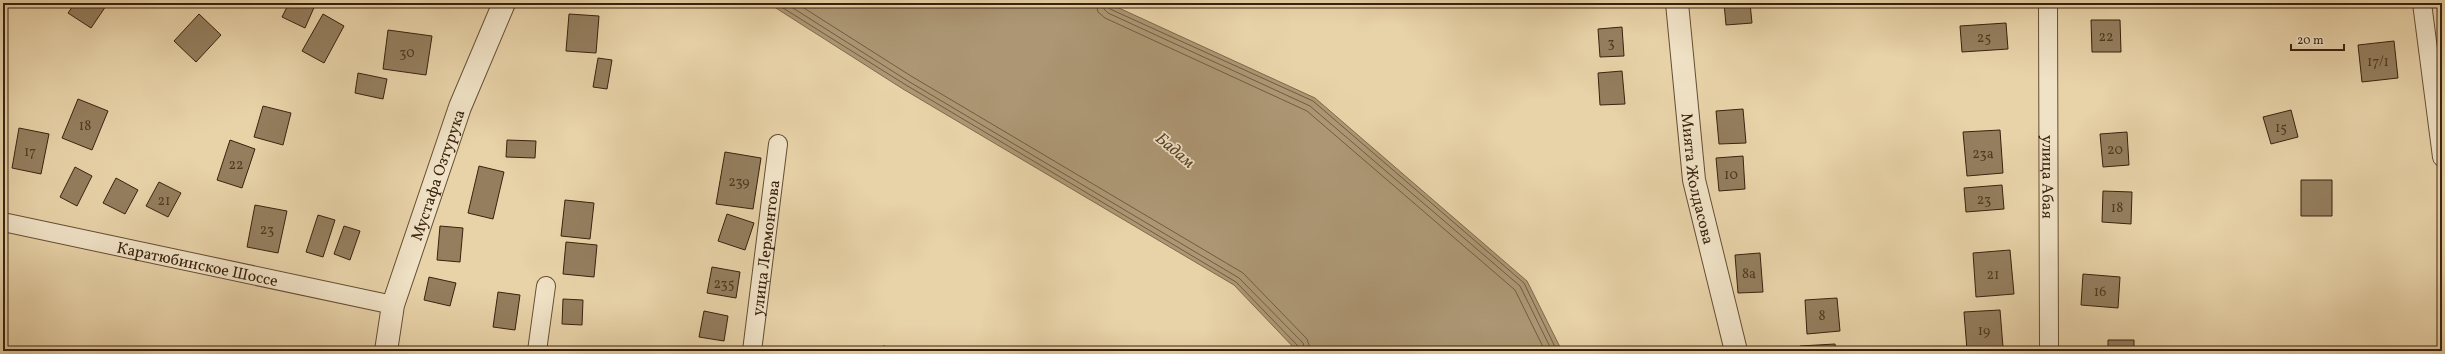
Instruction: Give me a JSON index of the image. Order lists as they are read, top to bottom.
{
  "streets": {
    "street": [
      "Мустафа Озтурука",
      "улица Абая",
      "Мията Жолдасова",
      "улица Лермонтова",
      "Каратюбинское Шоссе"
    ]
  },
  "crossings": [
    ["Мустафа Озтурука", "Каратюбинское Шоссе"]
  ],
  "water": ["Бадам"],
  "house_numbers": [
    "22",
    "25",
    "3",
    "30",
    "17/1",
    "18",
    "15",
    "20",
    "17",
    "23а",
    "22",
    "10",
    "239",
    "23",
    "21",
    "18",
    "23",
    "8а",
    "21",
    "235",
    "16",
    "8",
    "19"
  ],
  "scale_bar": "20 m"
}
